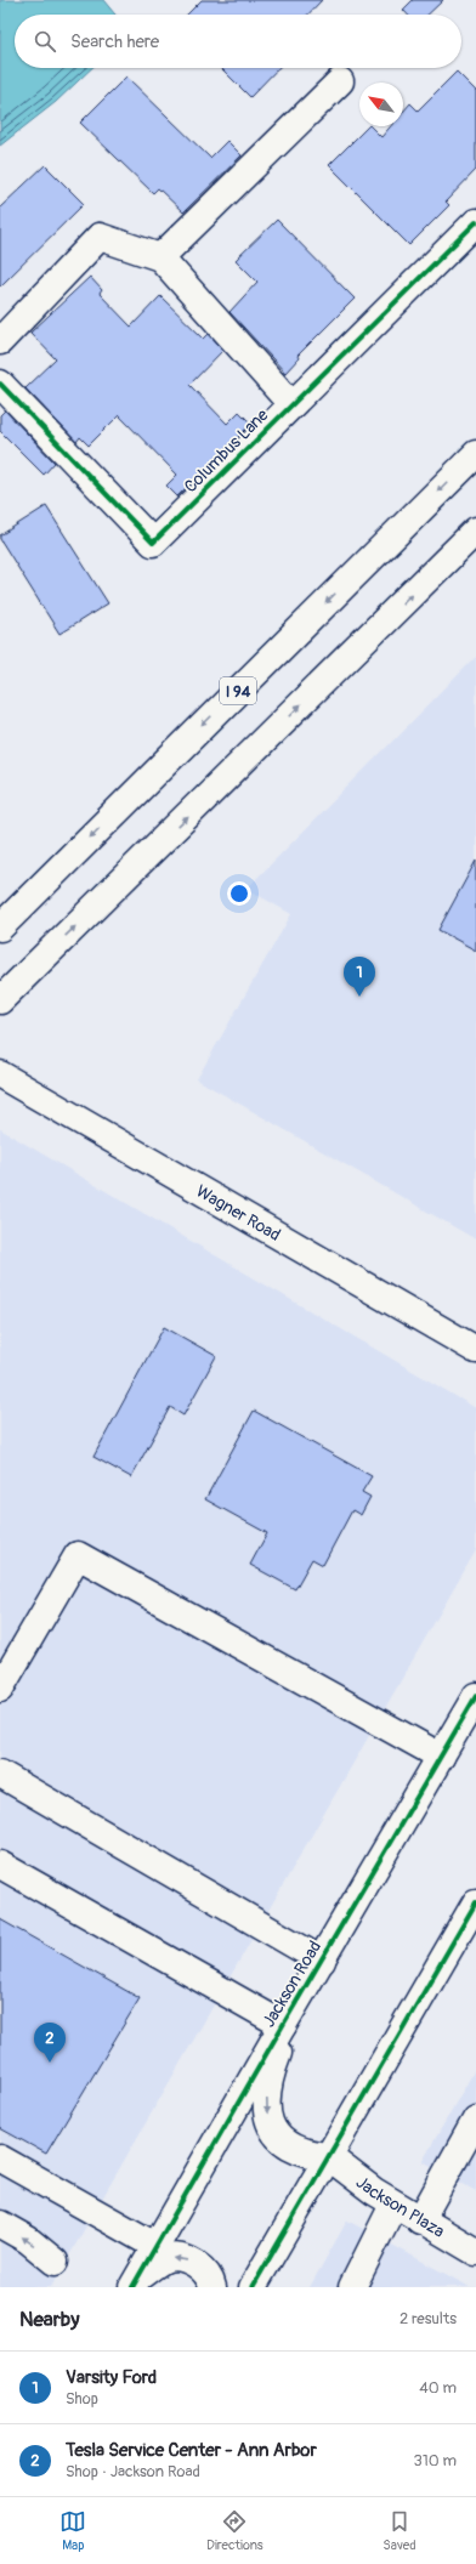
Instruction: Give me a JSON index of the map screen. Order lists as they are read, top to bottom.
{
  "streets": {
    "main road": [
      "Columbus Lane",
      "I 94",
      "Wagner Road",
      "Jackson Road",
      "Jackson Plaza"
    ]
  },
  "north": "top left",
  "page": {
    "search": "Search here",
    "pins": ["1", "2"],
    "heading": ["Nearby", "2 results"],
    "list": [
      {
        "mark": "1",
        "name": "Varsity Ford",
        "note": "Shop",
        "value": "40 m"
      },
      {
        "mark": "2",
        "name": "Tesla Service Center - Ann Arbor",
        "note": "Shop · Jackson Road",
        "value": "310 m"
      }
    ],
    "nav": ["Map", "Directions", "Saved"]
  }
}
